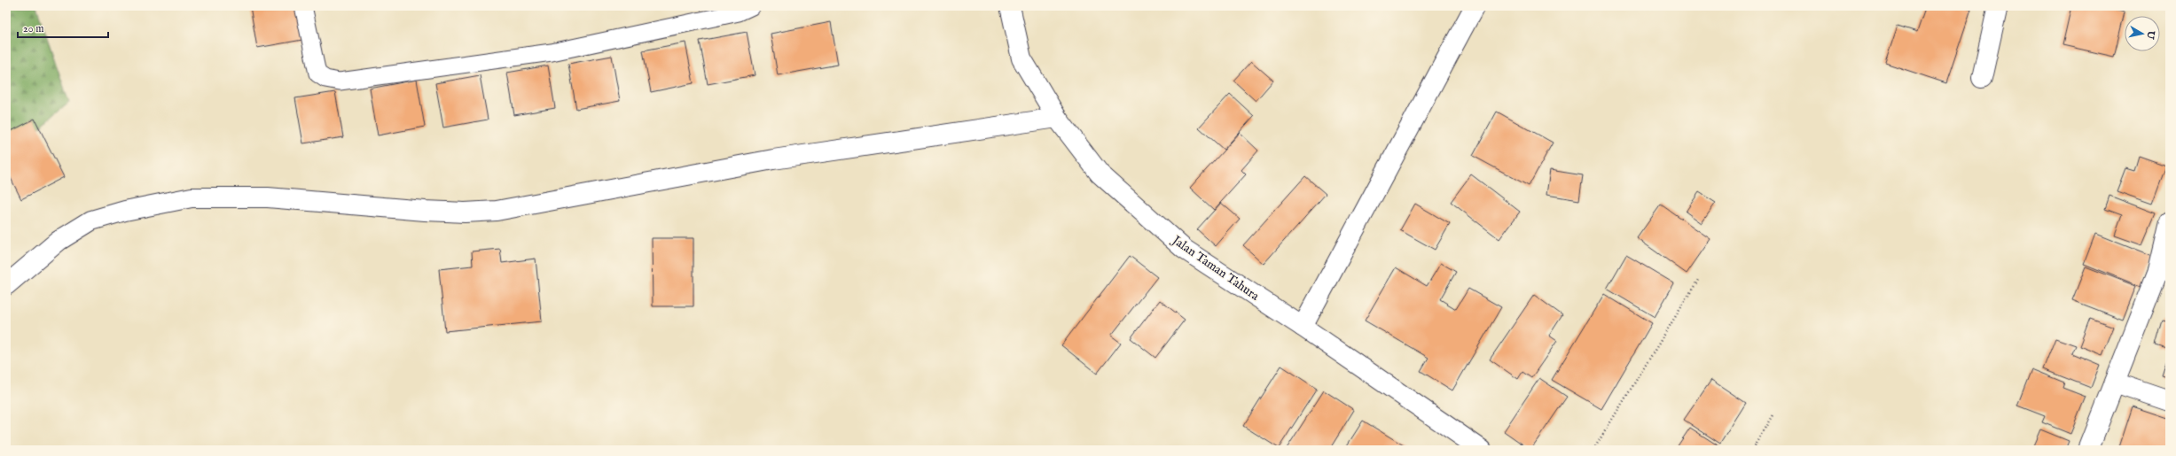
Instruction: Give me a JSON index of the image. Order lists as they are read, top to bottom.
{
  "streets": {
    "street": ["Jalan Taman Tahura"]
  },
  "scale_bar": "20 m",
  "north": "right"
}
